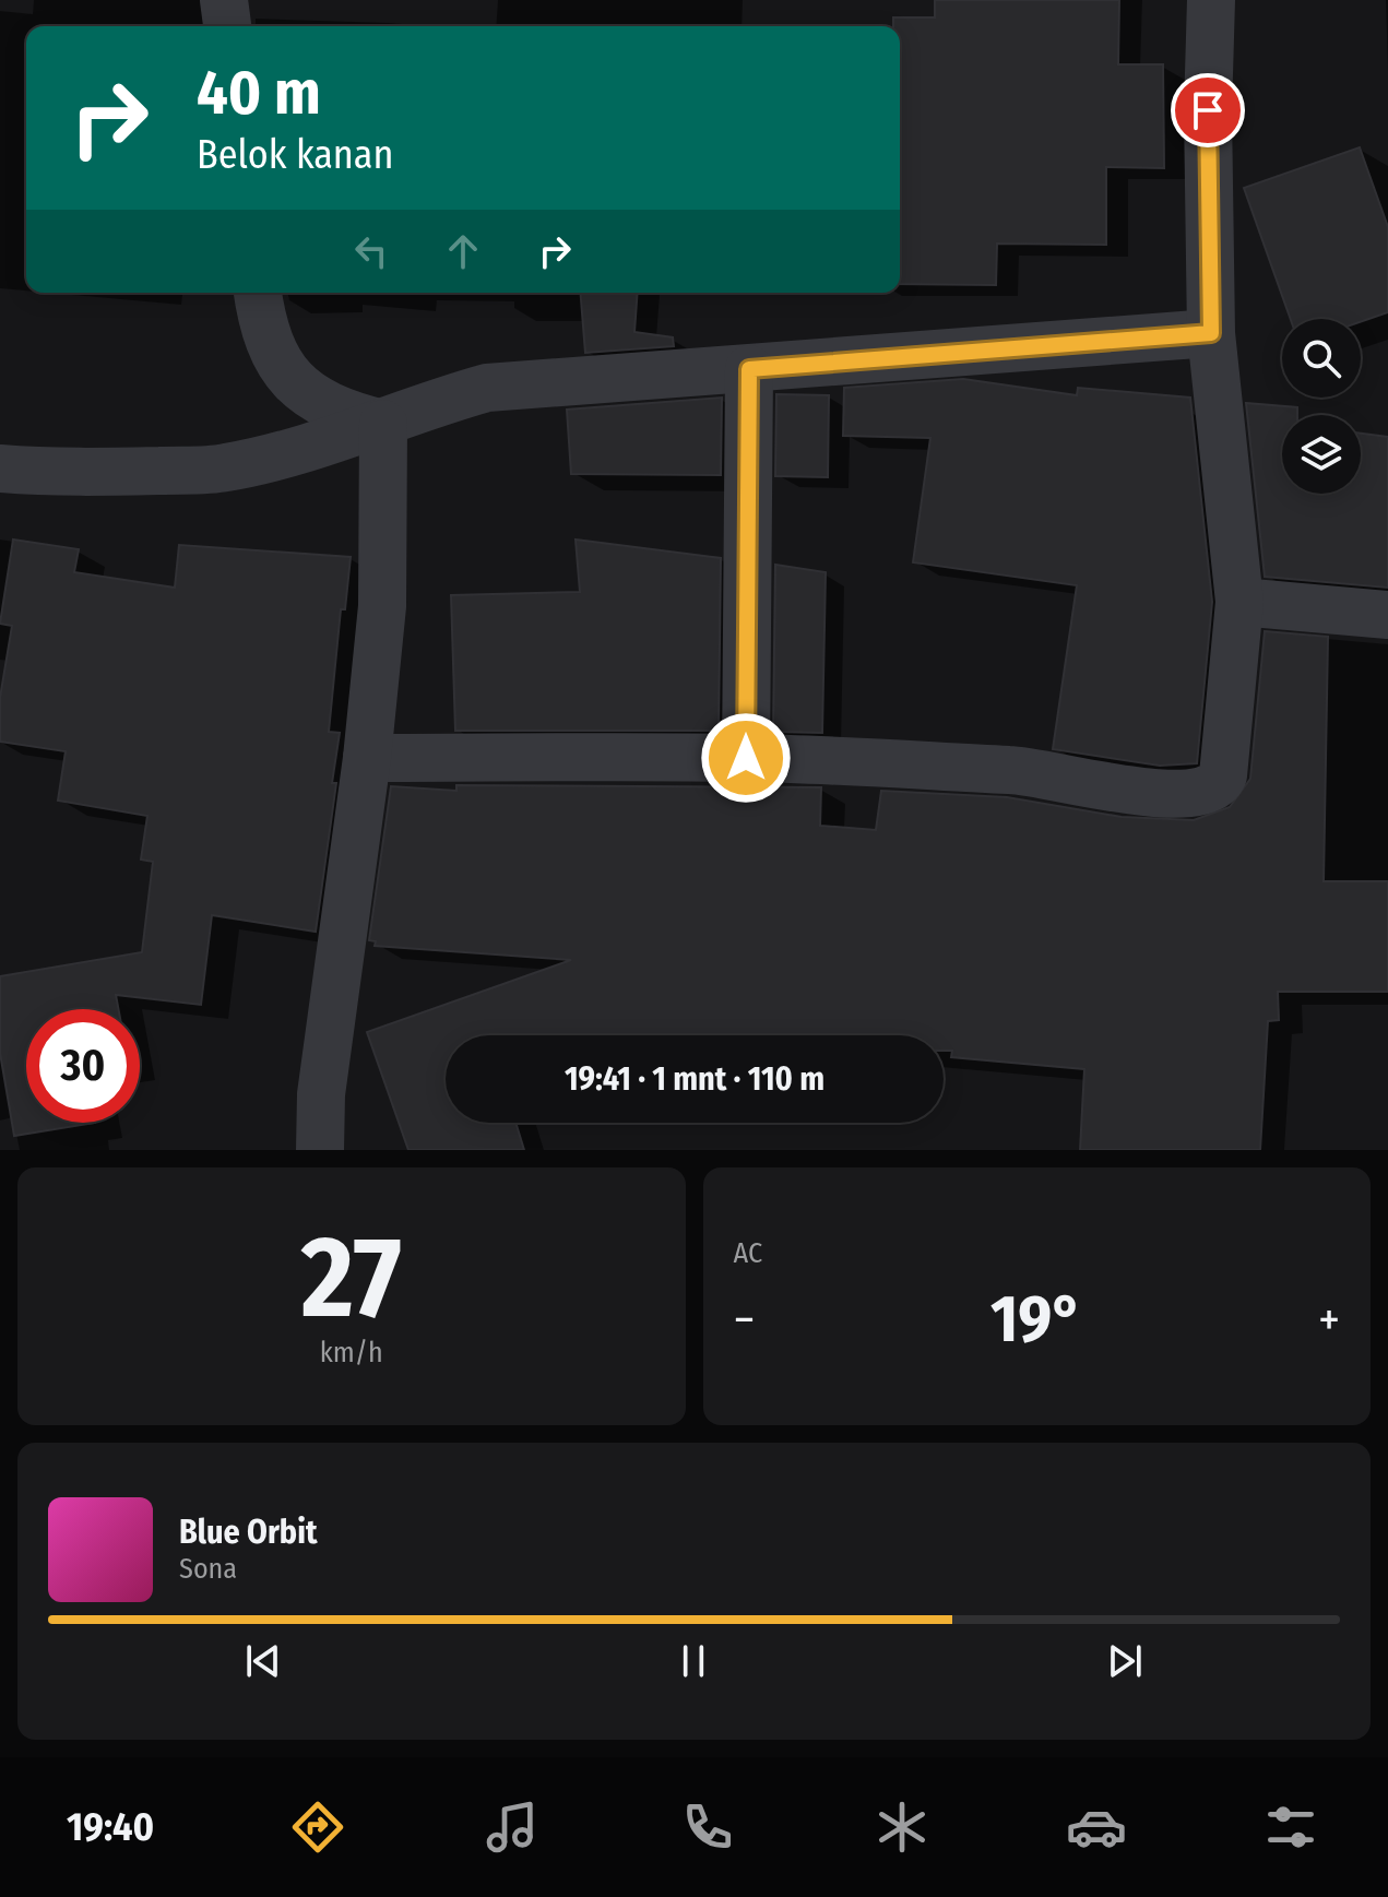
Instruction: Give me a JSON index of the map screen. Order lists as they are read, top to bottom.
{
  "page": {
    "turn": ["40 m", "Belok kanan"],
    "limit": "30",
    "trip": "19:41 · 1 mnt · 110 m",
    "tile": [
      ["27", "km/h"],
      "AC"
    ],
    "heat": ["−", "19°", "+"],
    "song": ["Blue Orbit", "Sona"],
    "tabs": "19:40"
  }
}
